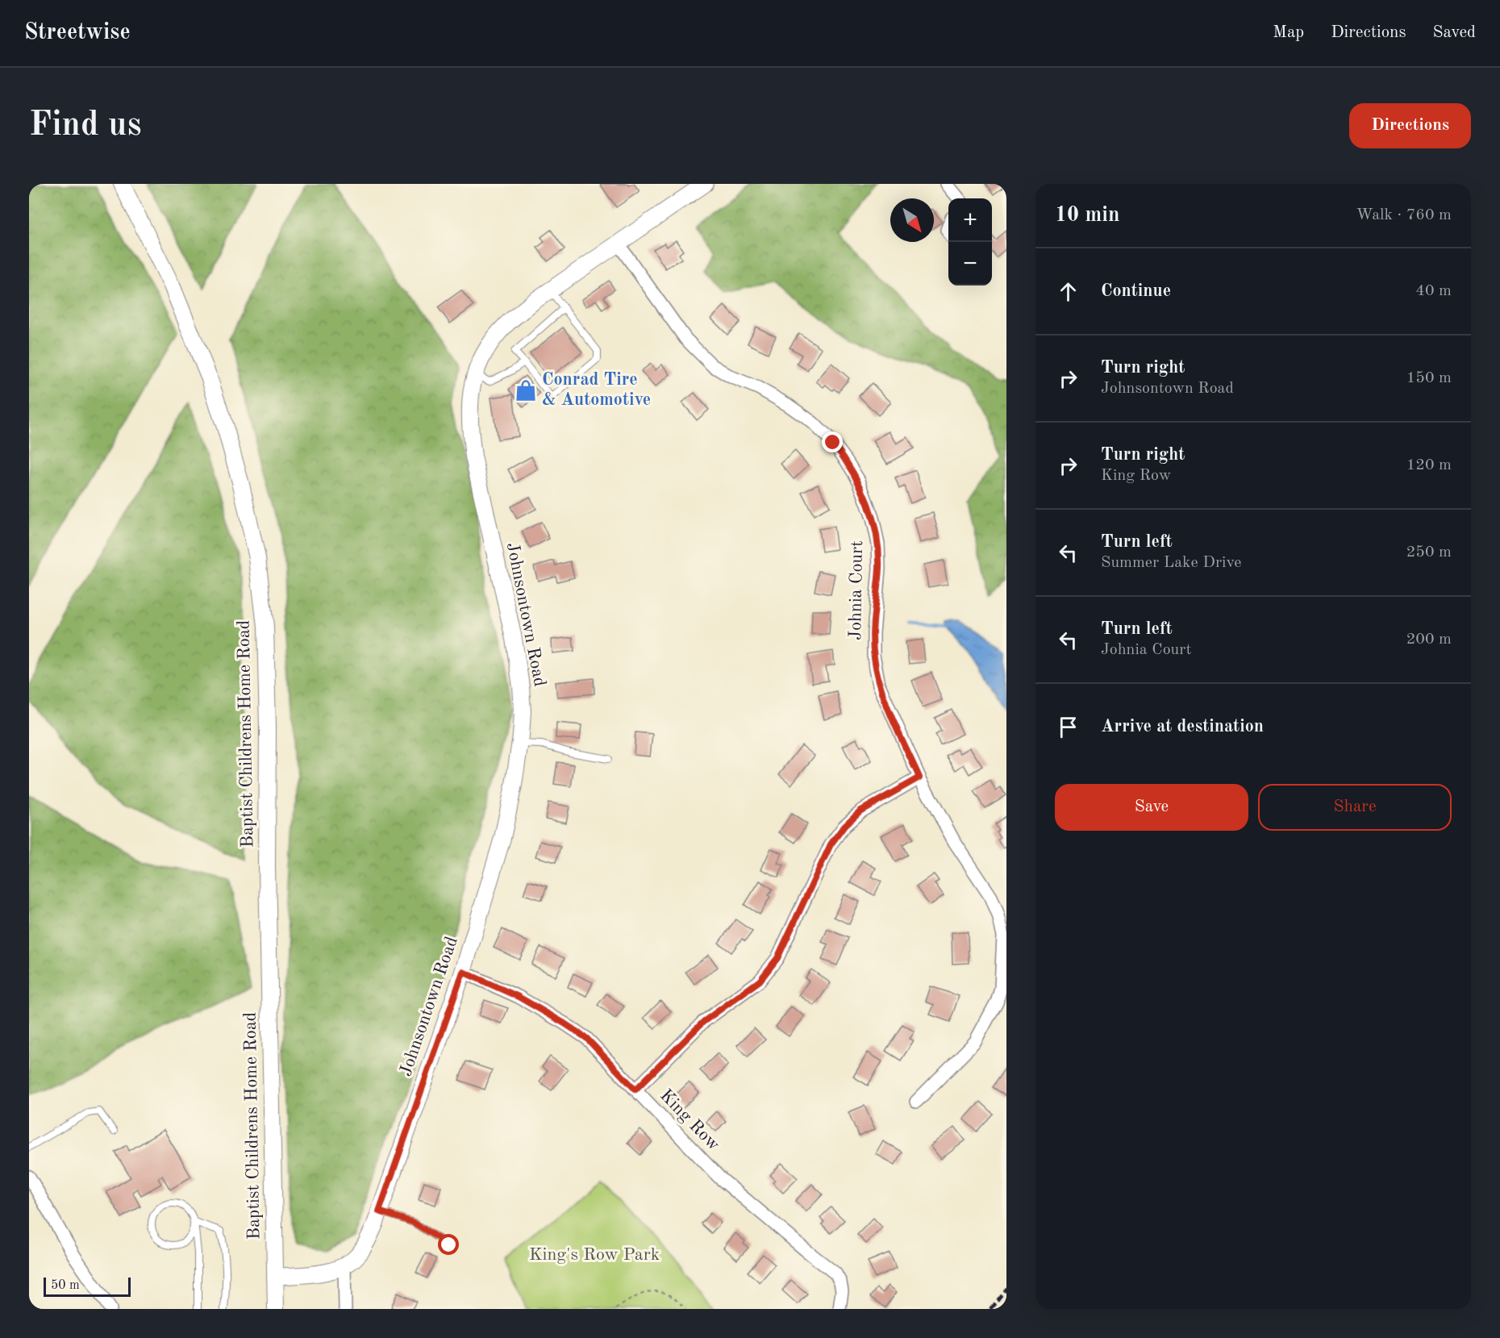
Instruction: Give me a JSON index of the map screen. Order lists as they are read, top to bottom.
{
  "streets": {
    "street": [
      "Johnia Court",
      "Johnsontown Road",
      "Baptist Childrens Home Road",
      "King Row"
    ]
  },
  "crossings": [
    ["Johnia Court", "Johnsontown Road"],
    ["Johnsontown Road", "Baptist Childrens Home Road"],
    ["Johnsontown Road", "King Row"]
  ],
  "parks": ["King's Row Park"],
  "places": {
    "shop": ["Conrad Tire & Automotive"]
  },
  "scale_bar": "50 m",
  "north": "bottom right",
  "page": {
    "header": "Streetwise",
    "nav": ["Map", "Directions", "Saved"],
    "buttons": [
      "Directions",
      ["Save", "Share"]
    ],
    "title": "Find us",
    "heading": ["10 min", "Walk · 760 m"],
    "map_buttons": ["+", "−"],
    "list": [
      ["Continue", "40 m"],
      ["Turn right", "Johnsontown Road", "150 m"],
      ["Turn right", "King Row", "120 m"],
      ["Turn left", "Summer Lake Drive", "250 m"],
      ["Turn left", "Johnia Court", "200 m"],
      "Arrive at destination"
    ],
    "scale": "50 m"
  }
}
